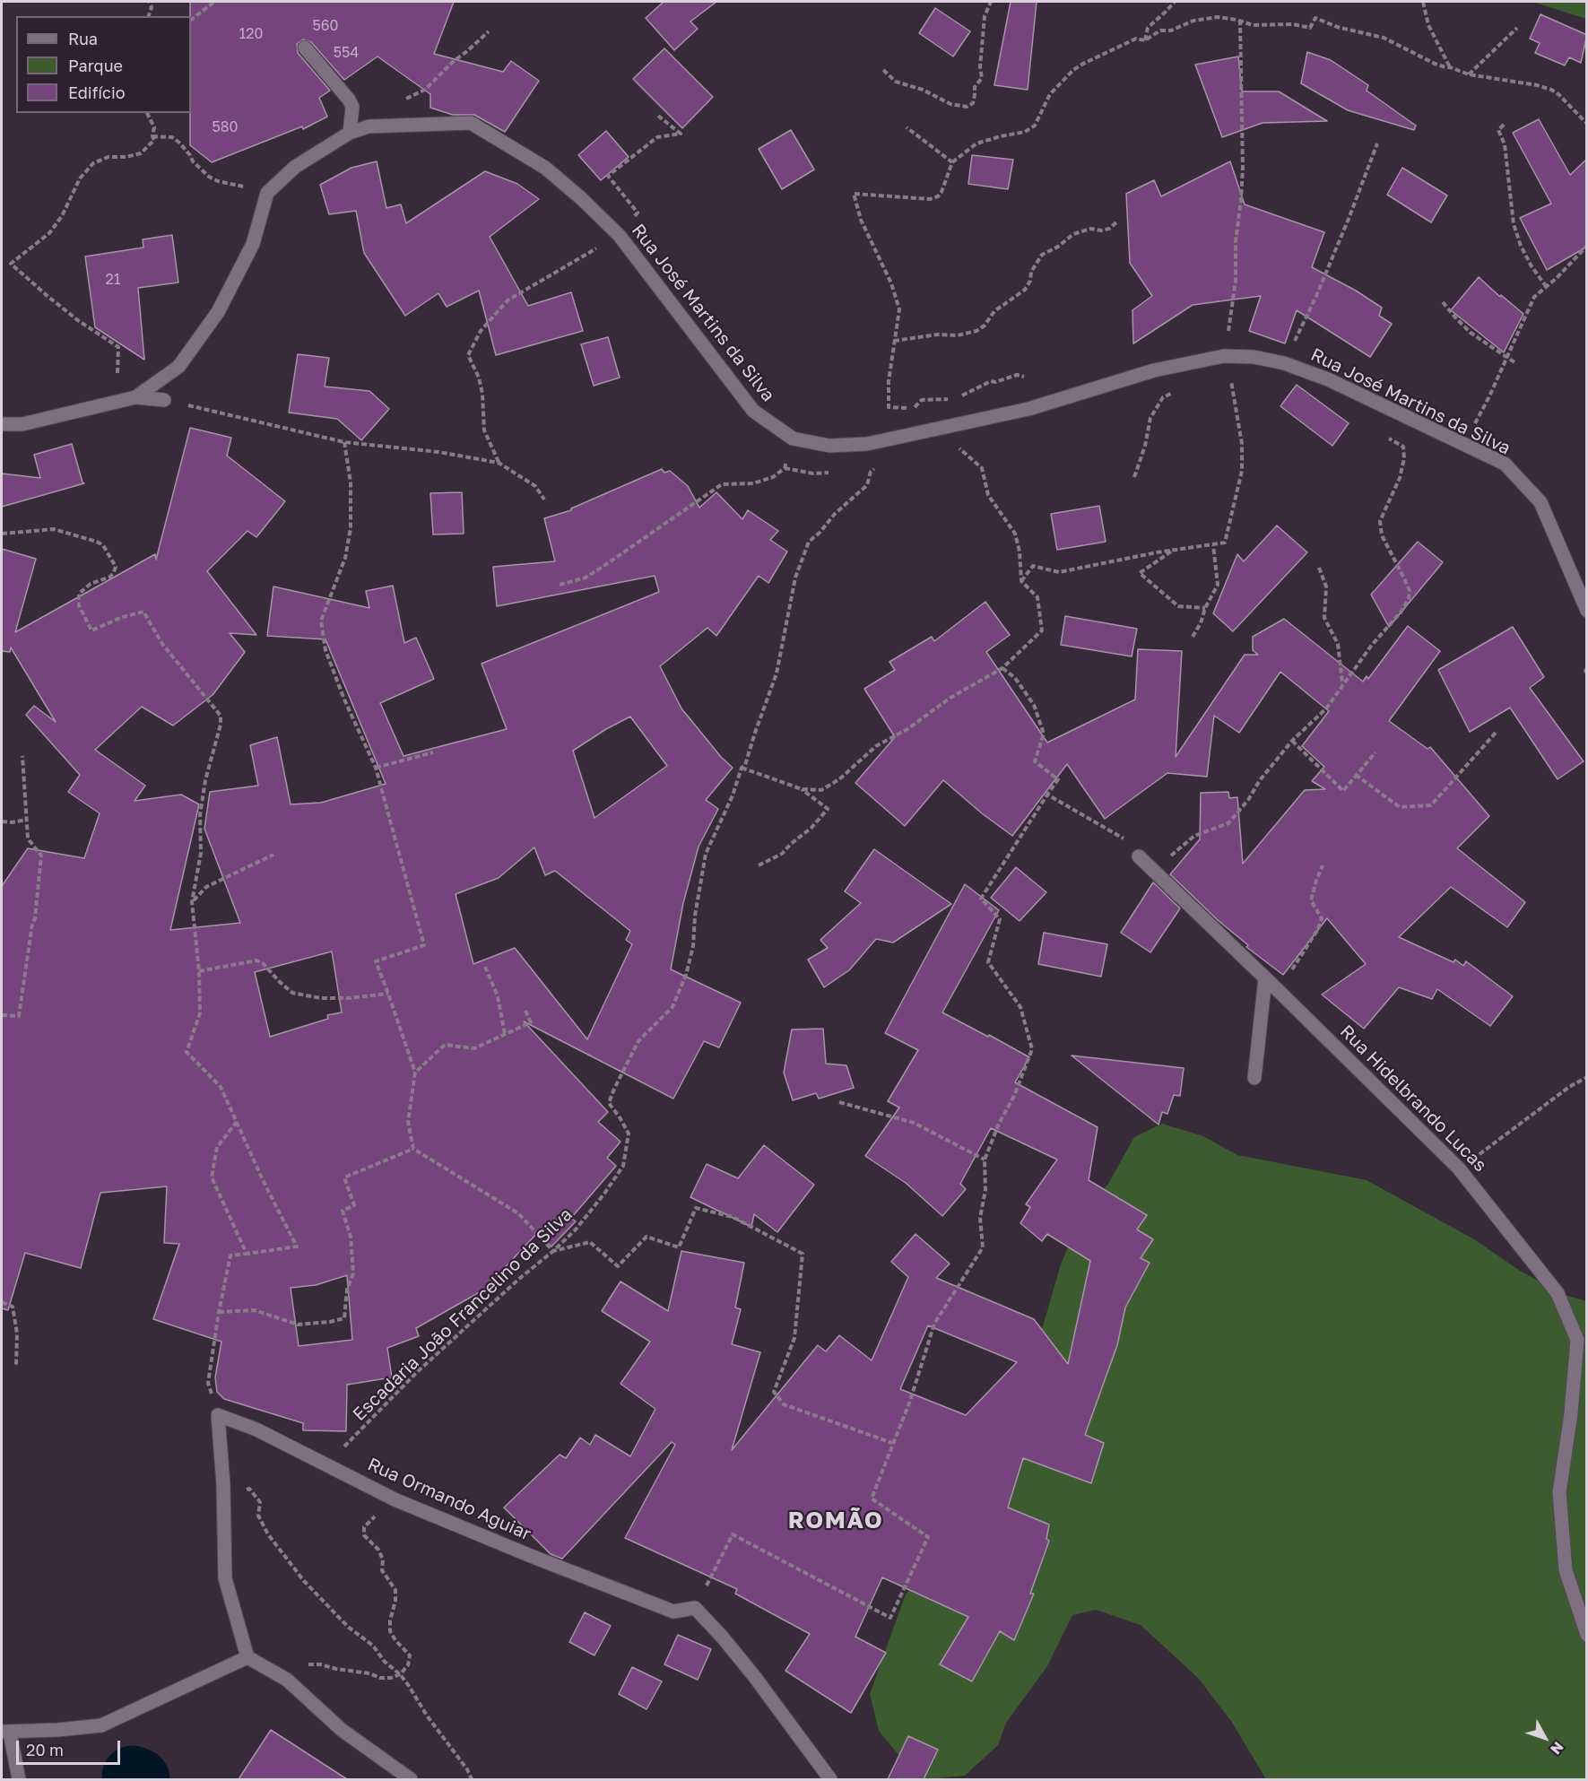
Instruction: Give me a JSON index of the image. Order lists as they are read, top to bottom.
{
  "streets": {
    "street": ["Rua José Martins da Silva", "Rua Hidelbrando Lucas", "Rua Ormando Aguiar"],
    "path": ["Escadaria João Francelino da Silva"]
  },
  "crossings": [
    ["Escadaria João Francelino da Silva", "Rua Ormando Aguiar"]
  ],
  "districts": ["ROMÃO"],
  "house_numbers": [
    "560",
    "120",
    "554",
    "580",
    "21"
  ],
  "legend": ["Rua", "Parque", "Edifício"],
  "scale_bar": "20 m",
  "north": "bottom right"
}
